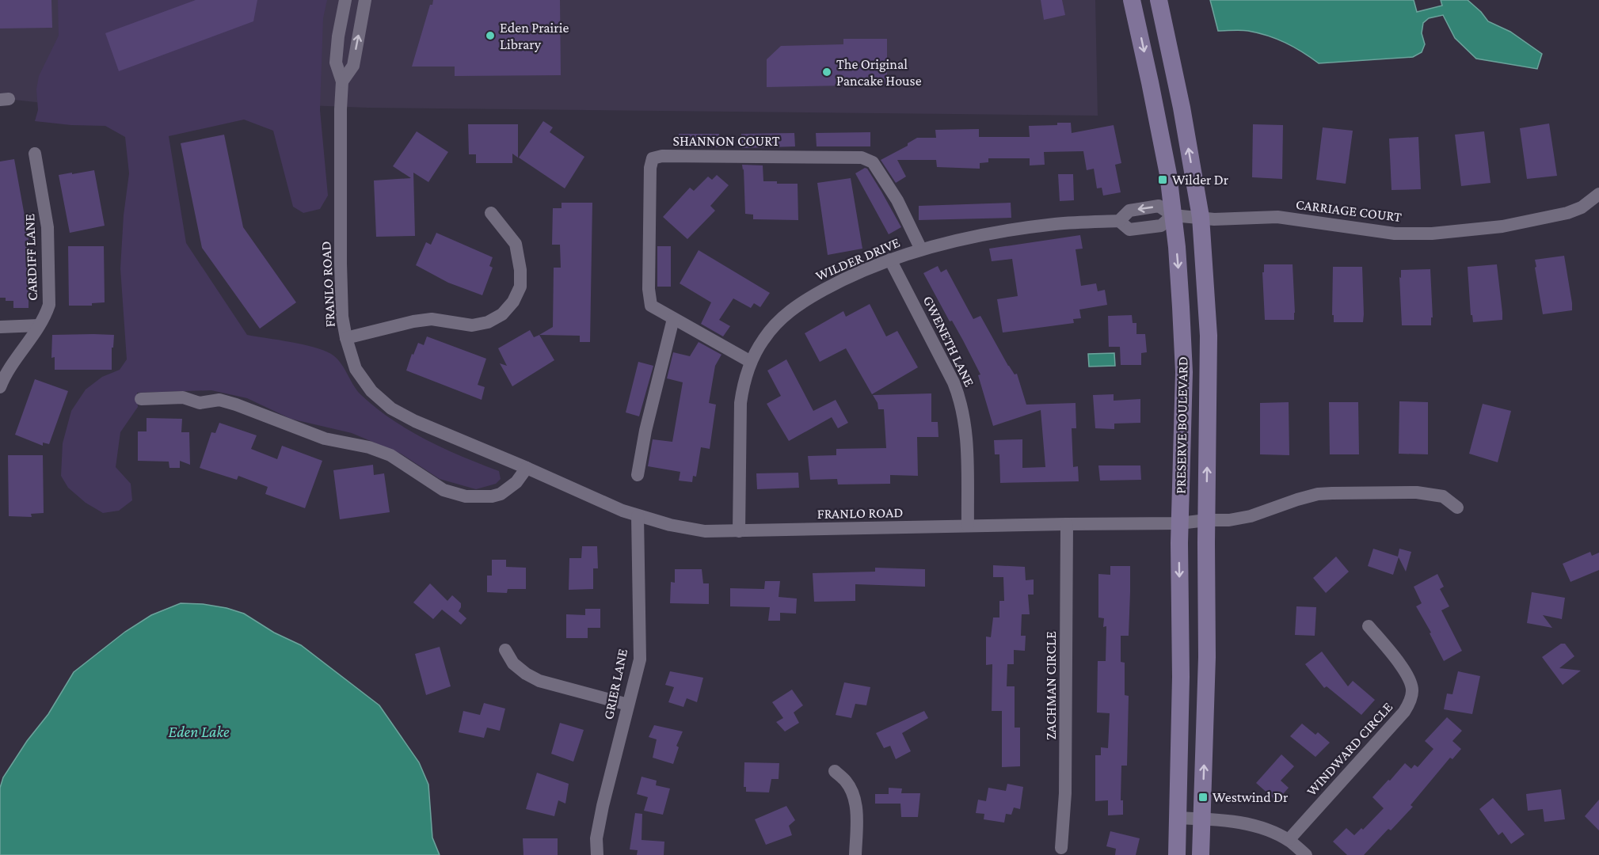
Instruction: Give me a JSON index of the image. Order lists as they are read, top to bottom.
{
  "streets": {
    "street": [
      "SHANNON COURT",
      "CARRIAGE COURT",
      "CARDIFF LANE",
      "WILDER DRIVE",
      "FRANLO ROAD",
      "GWENETH LANE",
      "PRESERVE BOULEVARD",
      "GRIER LANE",
      "ZACHMAN CIRCLE",
      "WINDWARD CIRCLE"
    ]
  },
  "crossings": [
    ["SHANNON COURT", "WILDER DRIVE"],
    ["CARRIAGE COURT", "WILDER DRIVE"],
    ["CARRIAGE COURT", "PRESERVE BOULEVARD"],
    ["WILDER DRIVE", "FRANLO ROAD"],
    ["WILDER DRIVE", "GWENETH LANE"],
    ["WILDER DRIVE", "PRESERVE BOULEVARD"],
    ["FRANLO ROAD", "GWENETH LANE"],
    ["FRANLO ROAD", "PRESERVE BOULEVARD"],
    ["FRANLO ROAD", "GRIER LANE"],
    ["FRANLO ROAD", "ZACHMAN CIRCLE"]
  ],
  "water": ["Eden Lake"],
  "places": {
    "other": ["Eden Prairie Library", "The Original Pancake House"],
    "transit": ["Wilder Dr", "Westwind Dr"]
  }
}
